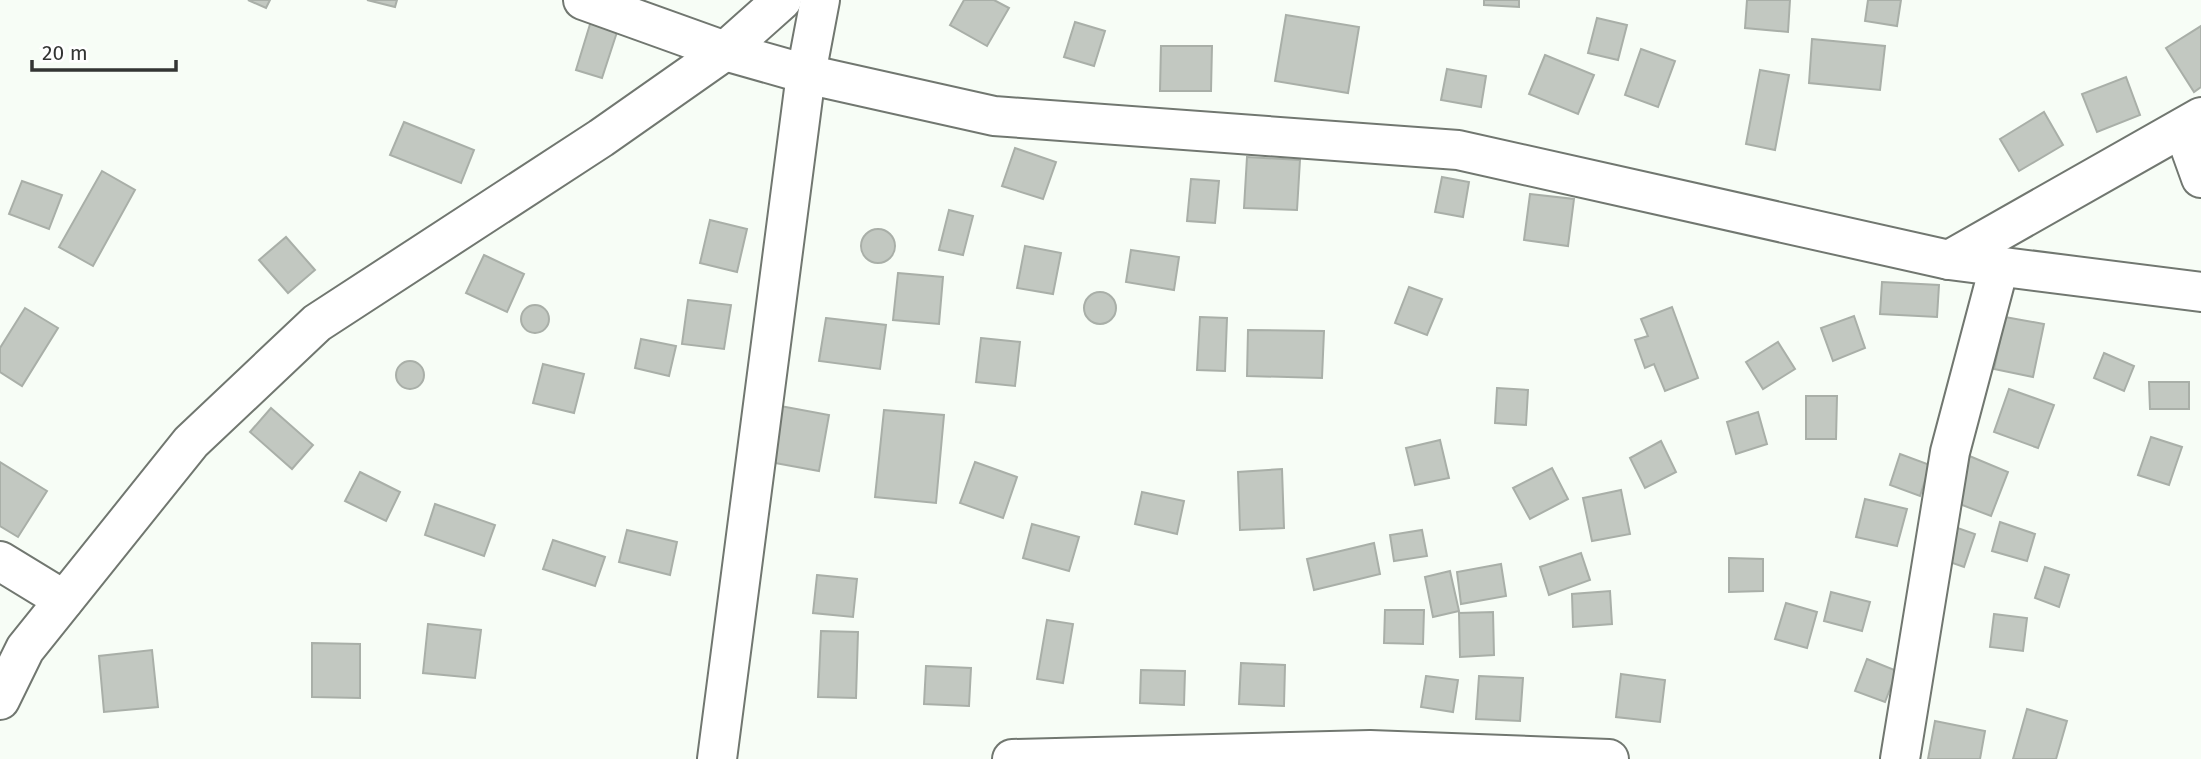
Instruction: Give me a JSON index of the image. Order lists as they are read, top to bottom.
{
  "scale_bar": "20 m"
}
